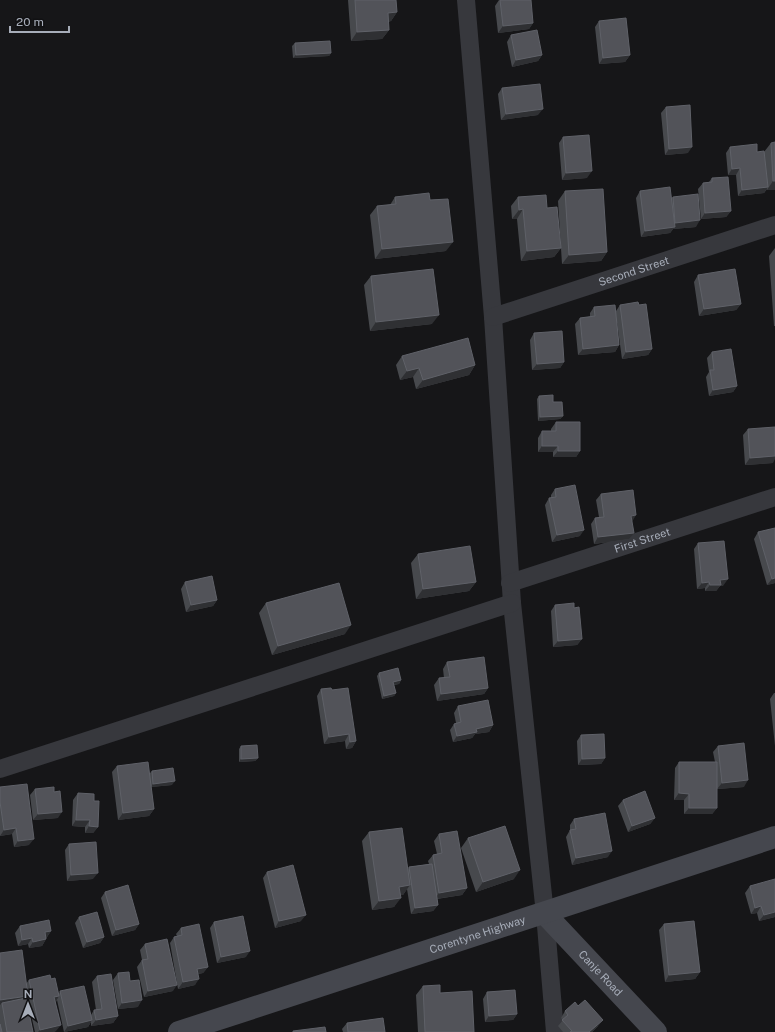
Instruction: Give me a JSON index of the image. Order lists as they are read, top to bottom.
{
  "streets": {
    "main road": ["Corentyne Highway", "Canje Road"],
    "street": ["Second Street", "First Street"]
  },
  "crossings": [
    ["Corentyne Highway", "Canje Road"]
  ],
  "scale_bar": "20 m",
  "north": "top"
}
